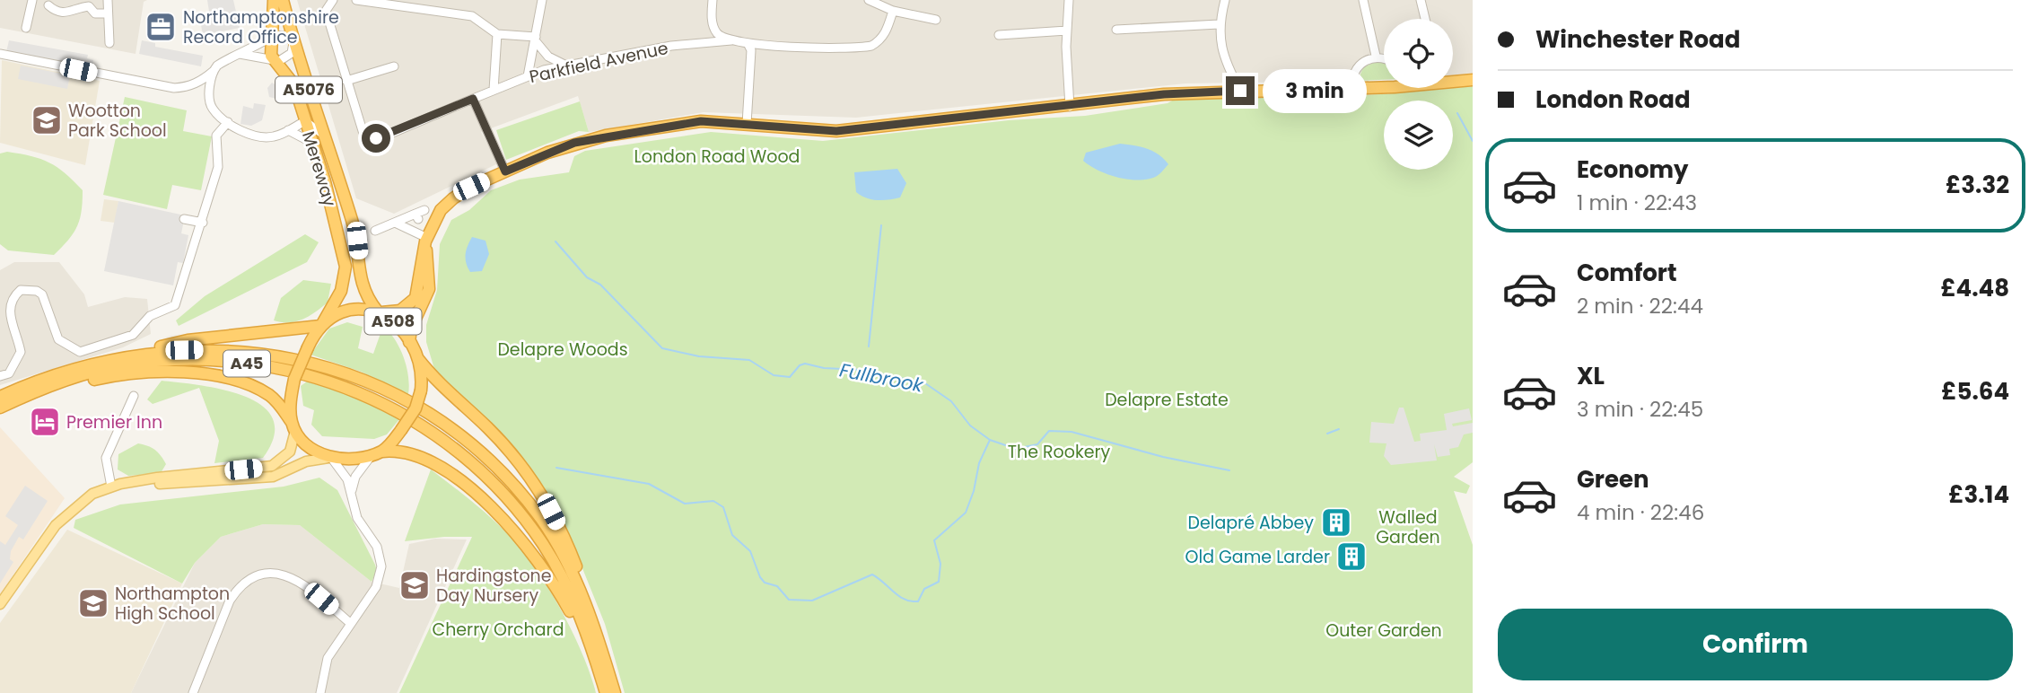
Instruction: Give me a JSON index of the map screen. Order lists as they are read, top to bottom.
{
  "streets": {
    "highway": [
      "A5076",
      "Mereway",
      "A508",
      "A45"
    ],
    "street": ["Parkfield Avenue"]
  },
  "crossings": [
    ["Mereway", "A508"]
  ],
  "water": ["Fullbrook"],
  "parks": [
    "London Road Wood",
    "Delapre Woods",
    "Delapre Estate",
    "The Rookery",
    "Walled Garden",
    "Cherry Orchard",
    "Outer Garden"
  ],
  "places": {
    "office": ["Northamptonshire Record Office"],
    "school or university": ["Wootton Park School", "Hardingstone Day Nursery", "Northampton High School"],
    "hotel": ["Premier Inn"],
    "building": ["Delapré Abbey", "Old Game Larder"]
  },
  "page": {
    "banner": ["Winchester Road", "London Road"],
    "bubble": "3 min",
    "list": [
      {
        "name": "Economy",
        "note": "1 min · 22:43",
        "value": "£3.32"
      },
      {
        "name": "Comfort",
        "note": "2 min · 22:44",
        "value": "£4.48"
      },
      {
        "name": "XL",
        "note": "3 min · 22:45",
        "value": "£5.64"
      },
      {
        "name": "Green",
        "note": "4 min · 22:46",
        "value": "£3.14"
      }
    ],
    "buttons": "Confirm"
  }
}
